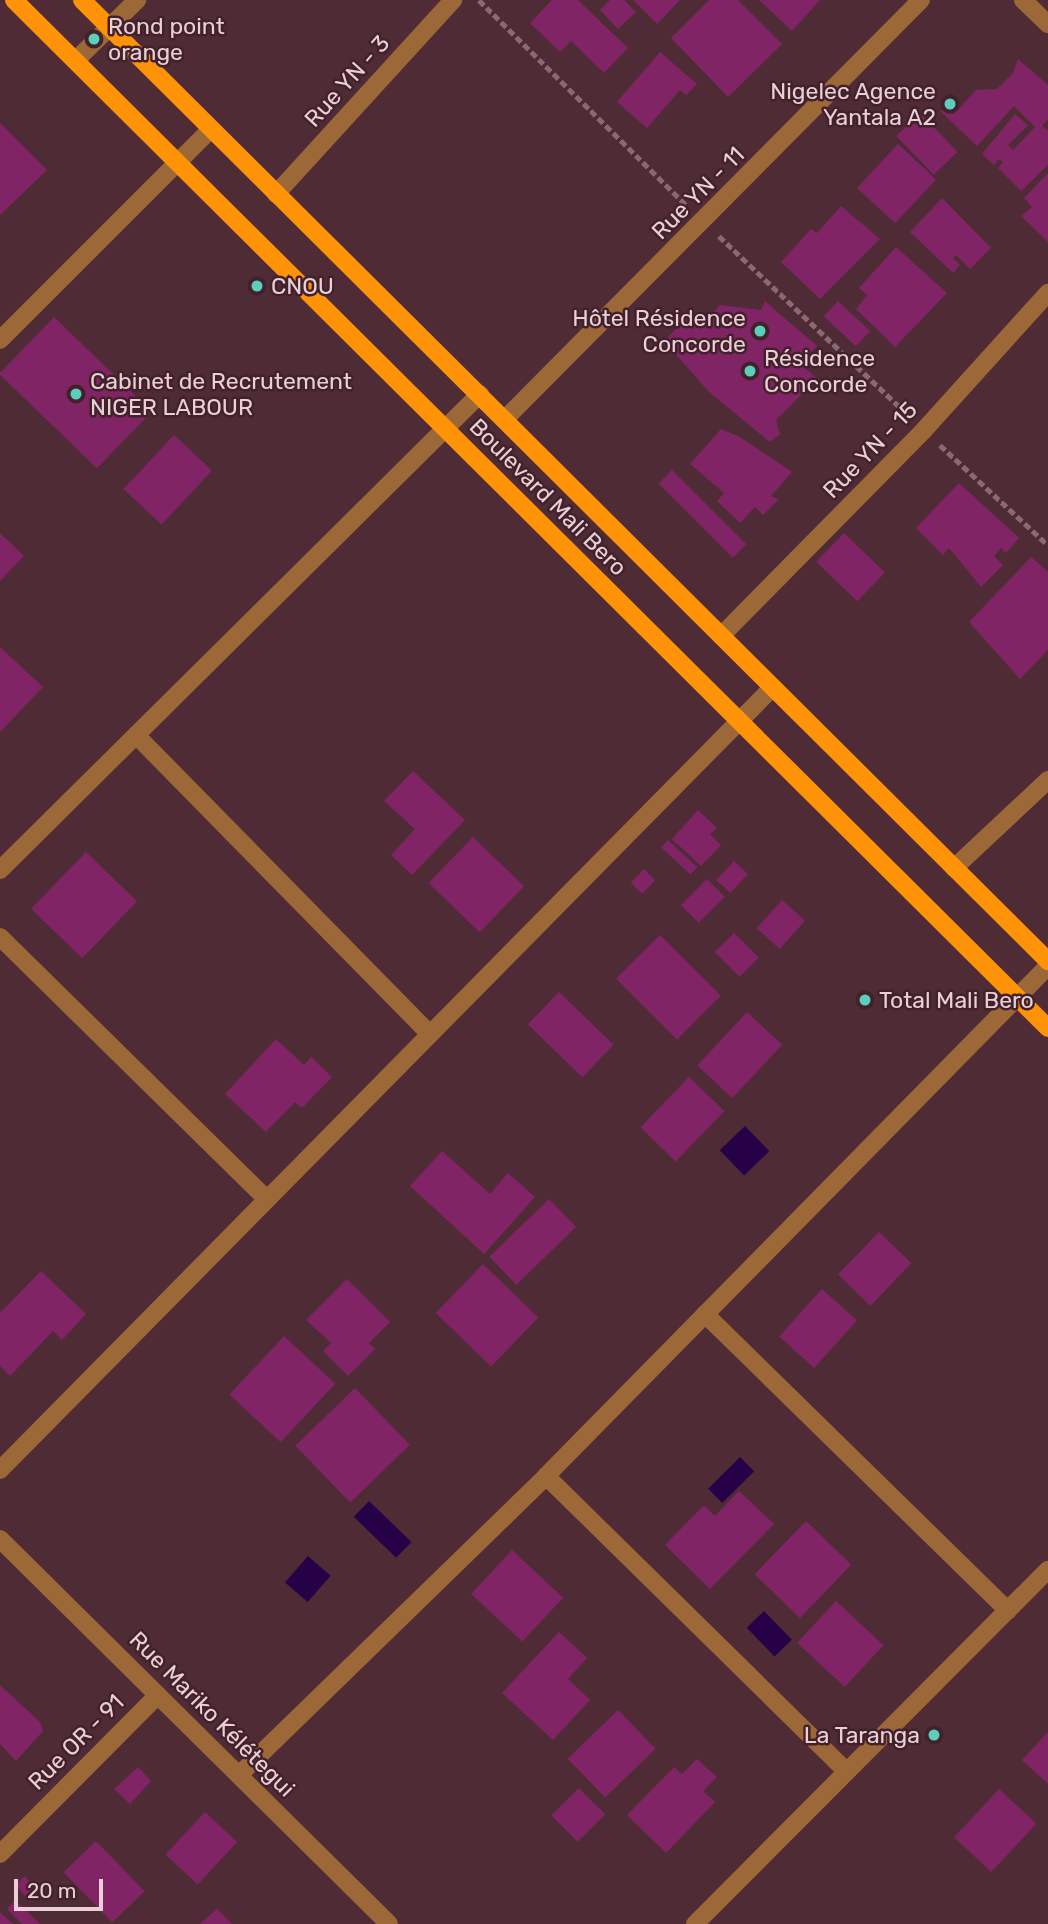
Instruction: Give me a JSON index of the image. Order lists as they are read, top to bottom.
{
  "streets": {
    "main road": ["Boulevard Mali Bero"],
    "street": [
      "Rue YN - 3",
      "Rue YN - 11",
      "Rue YN - 15",
      "Rue Mariko Kélétegui",
      "Rue OR - 91"
    ]
  },
  "crossings": [
    ["Rue YN - 3", "Boulevard Mali Bero"],
    ["Rue YN - 11", "Boulevard Mali Bero"],
    ["Rue YN - 15", "Boulevard Mali Bero"],
    ["Rue Mariko Kélétegui", "Rue OR - 91"]
  ],
  "places": [
    "Rond point orange",
    "Nigelec Agence Yantala A2",
    "CNOU",
    "Hôtel Résidence Concorde",
    "Résidence Concorde",
    "Cabinet de Recrutement NIGER LABOUR",
    "Total Mali Bero",
    "La Taranga"
  ],
  "scale_bar": "20 m"
}
